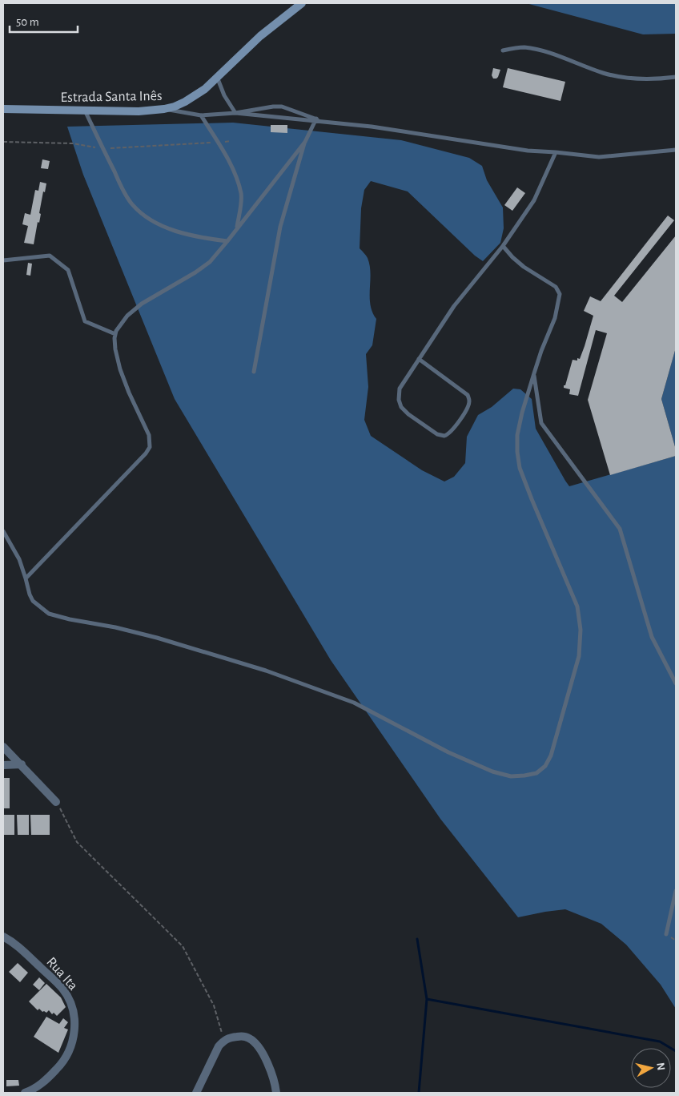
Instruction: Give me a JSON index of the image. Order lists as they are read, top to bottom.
{
  "streets": {
    "main road": ["Estrada Santa Inês"],
    "street": ["Rua Ita"]
  },
  "scale_bar": "50 m",
  "north": "right"
}
